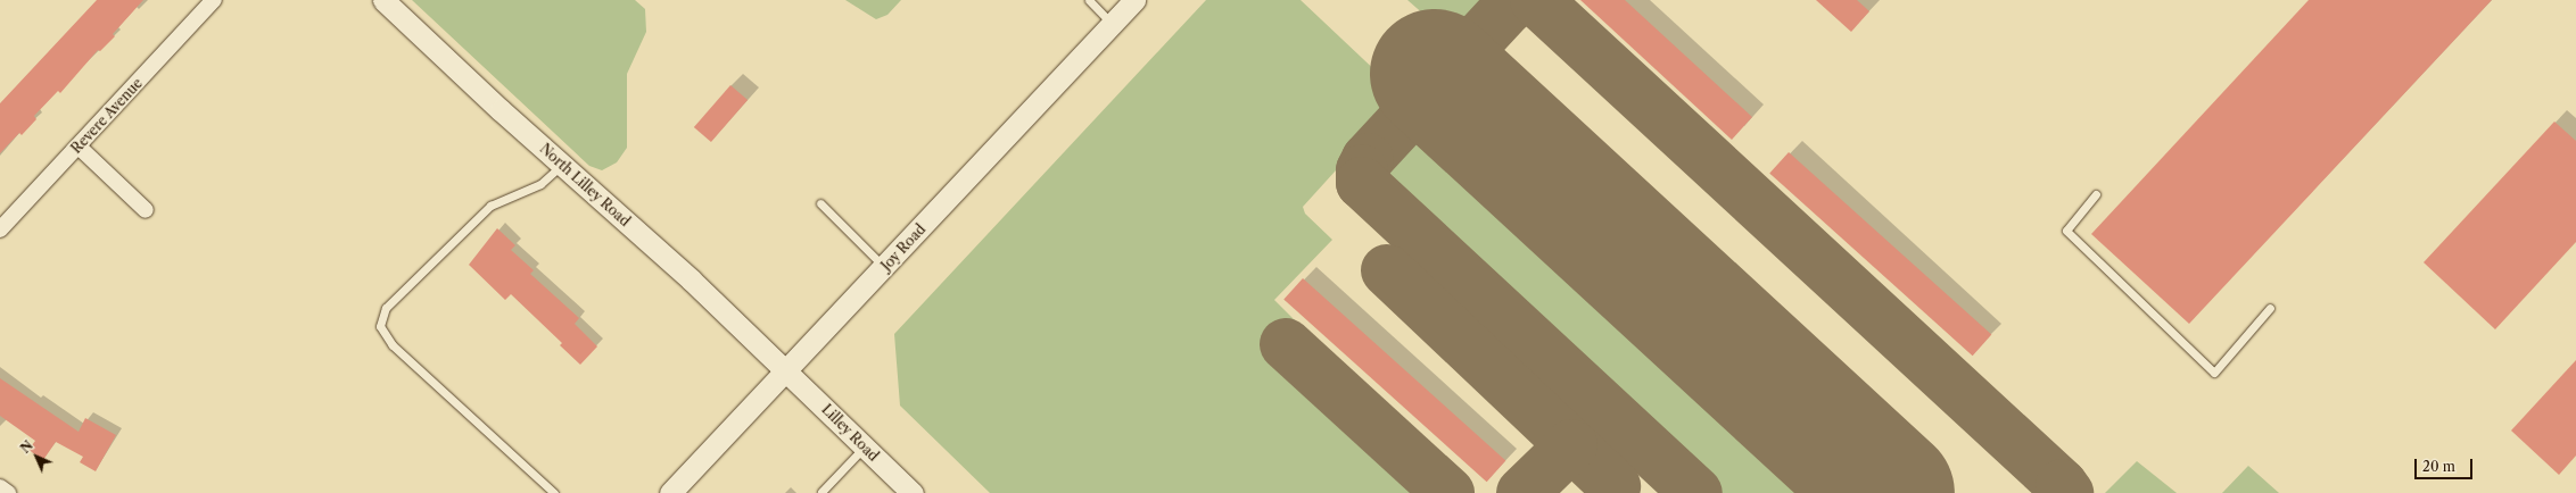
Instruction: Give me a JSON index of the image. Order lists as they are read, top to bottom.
{
  "streets": {
    "street": [
      "Revere Avenue",
      "North Lilley Road",
      "Joy Road",
      "Lilley Road"
    ]
  },
  "crossings": [
    ["North Lilley Road", "Joy Road"],
    ["North Lilley Road", "Lilley Road"],
    ["Joy Road", "Lilley Road"]
  ],
  "scale_bar": "20 m",
  "north": "top left"
}
